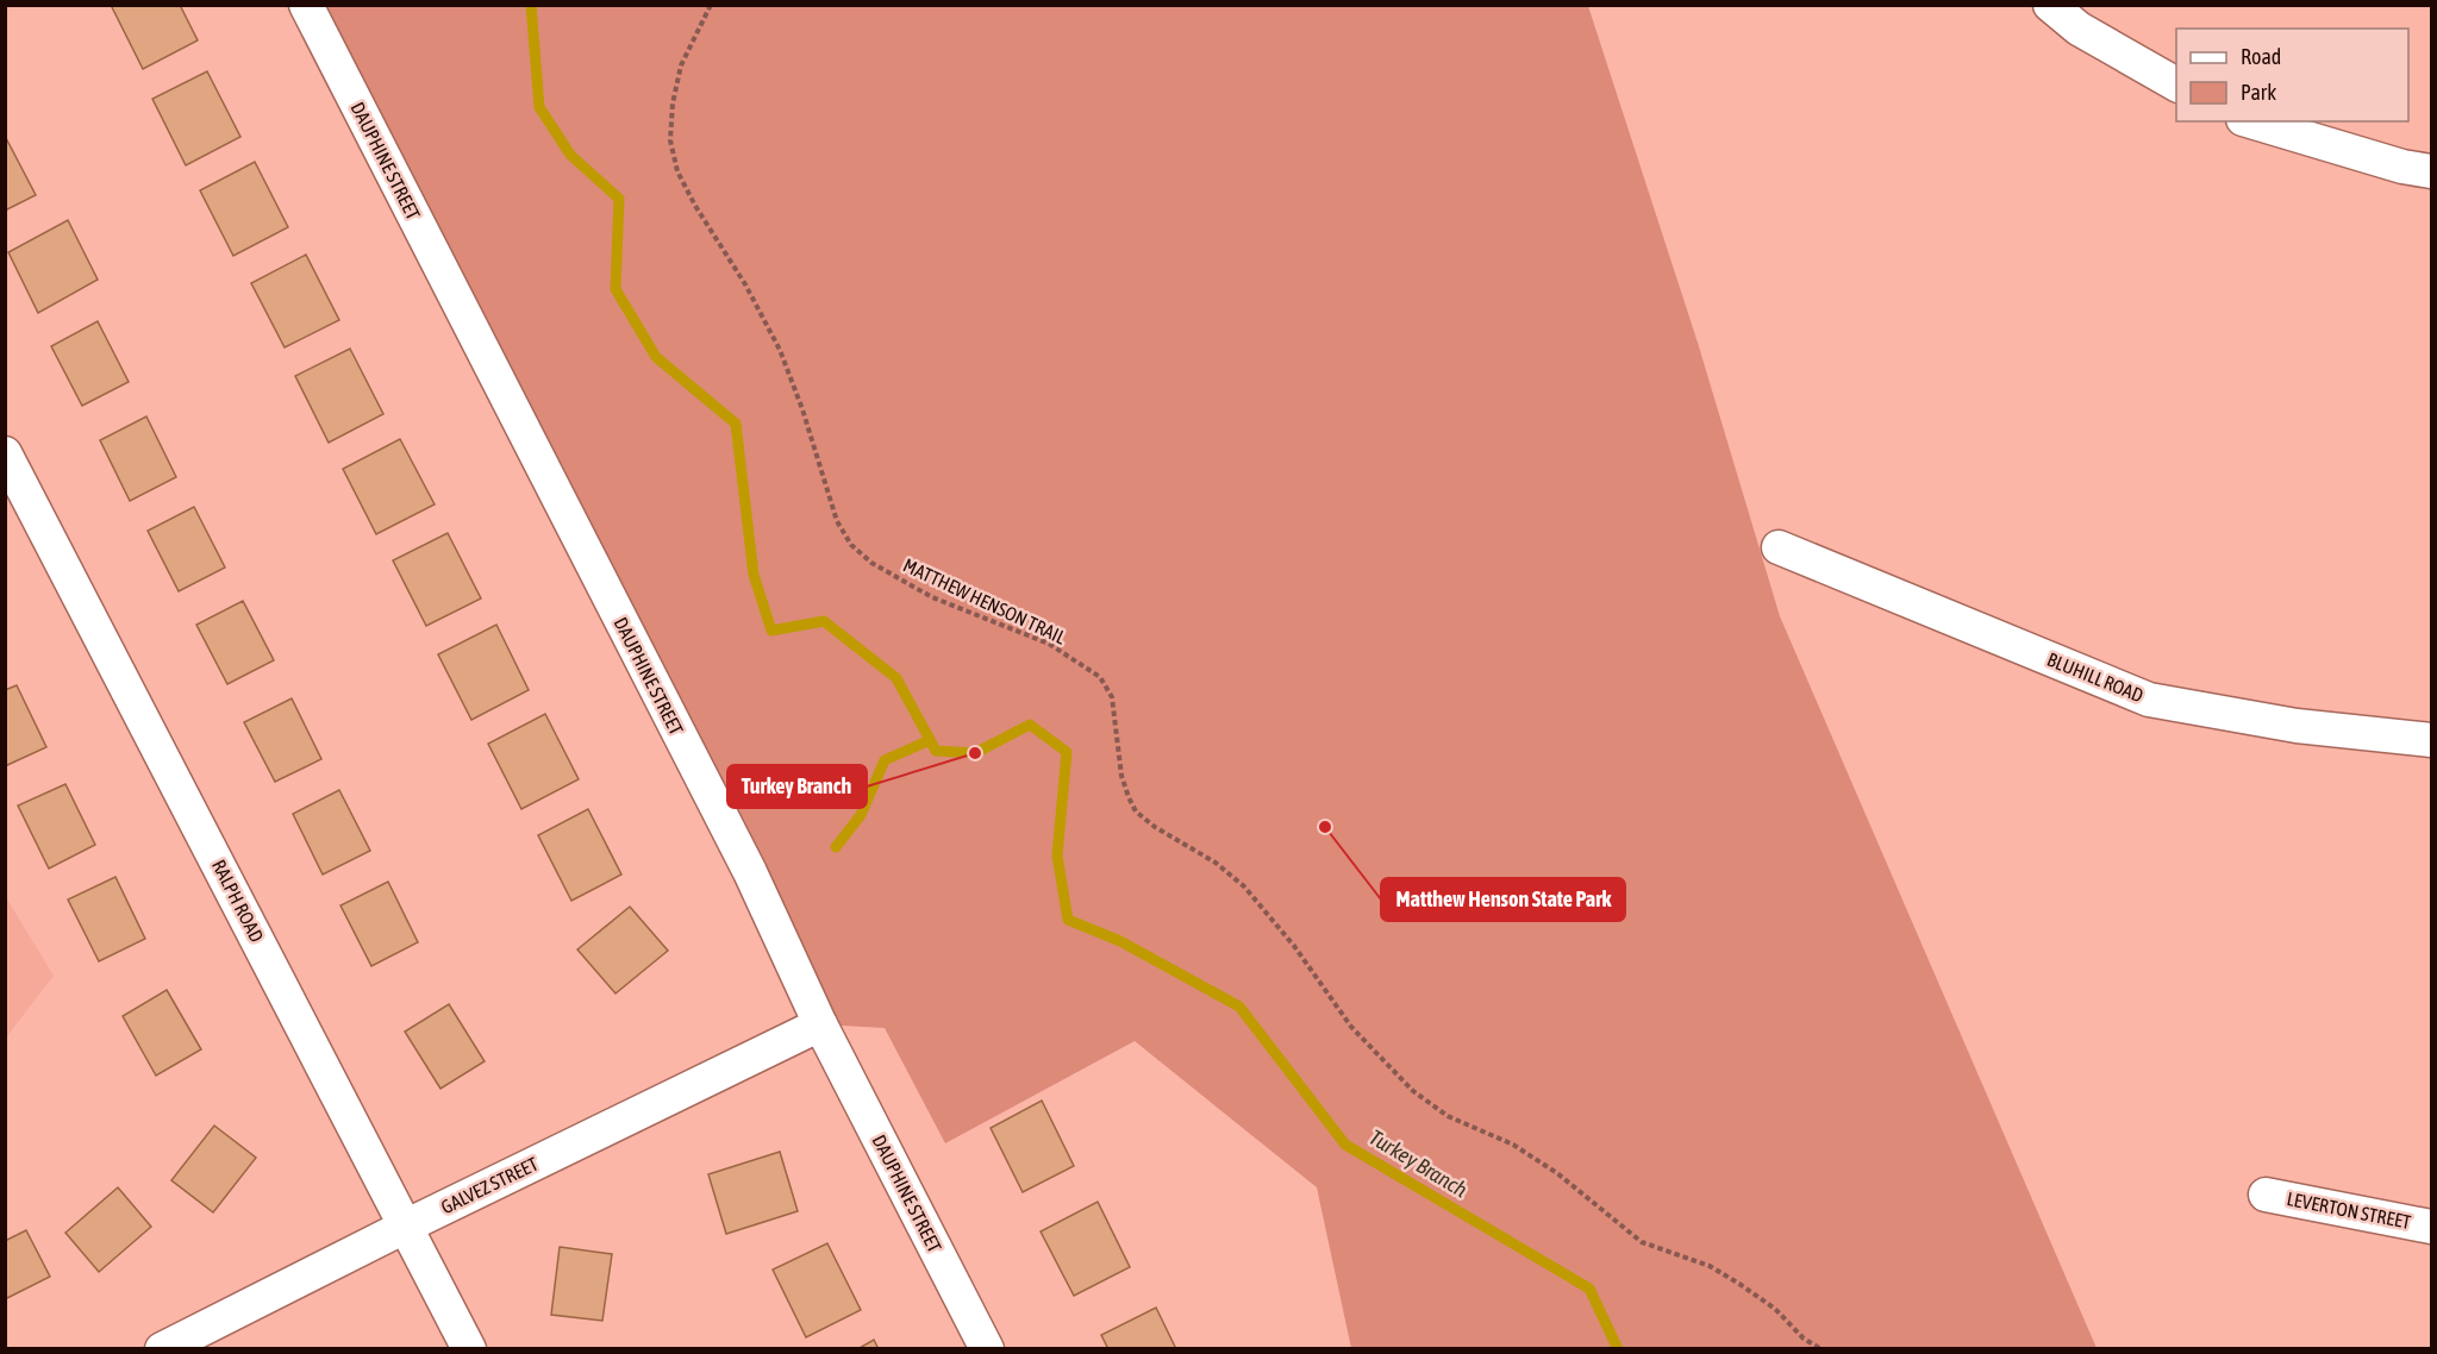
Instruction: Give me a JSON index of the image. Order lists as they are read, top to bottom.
{
  "streets": {
    "street": [
      "DAUPHINE STREET",
      "BLUHILL ROAD",
      "RALPH ROAD",
      "GALVEZ STREET",
      "LEVERTON STREET"
    ],
    "path": ["MATTHEW HENSON TRAIL"]
  },
  "crossings": [
    ["DAUPHINE STREET", "GALVEZ STREET"],
    ["RALPH ROAD", "GALVEZ STREET"]
  ],
  "water": ["Turkey Branch"],
  "places": ["Turkey Branch", "Matthew Henson State Park"],
  "legend": ["Road", "Park"]
}
